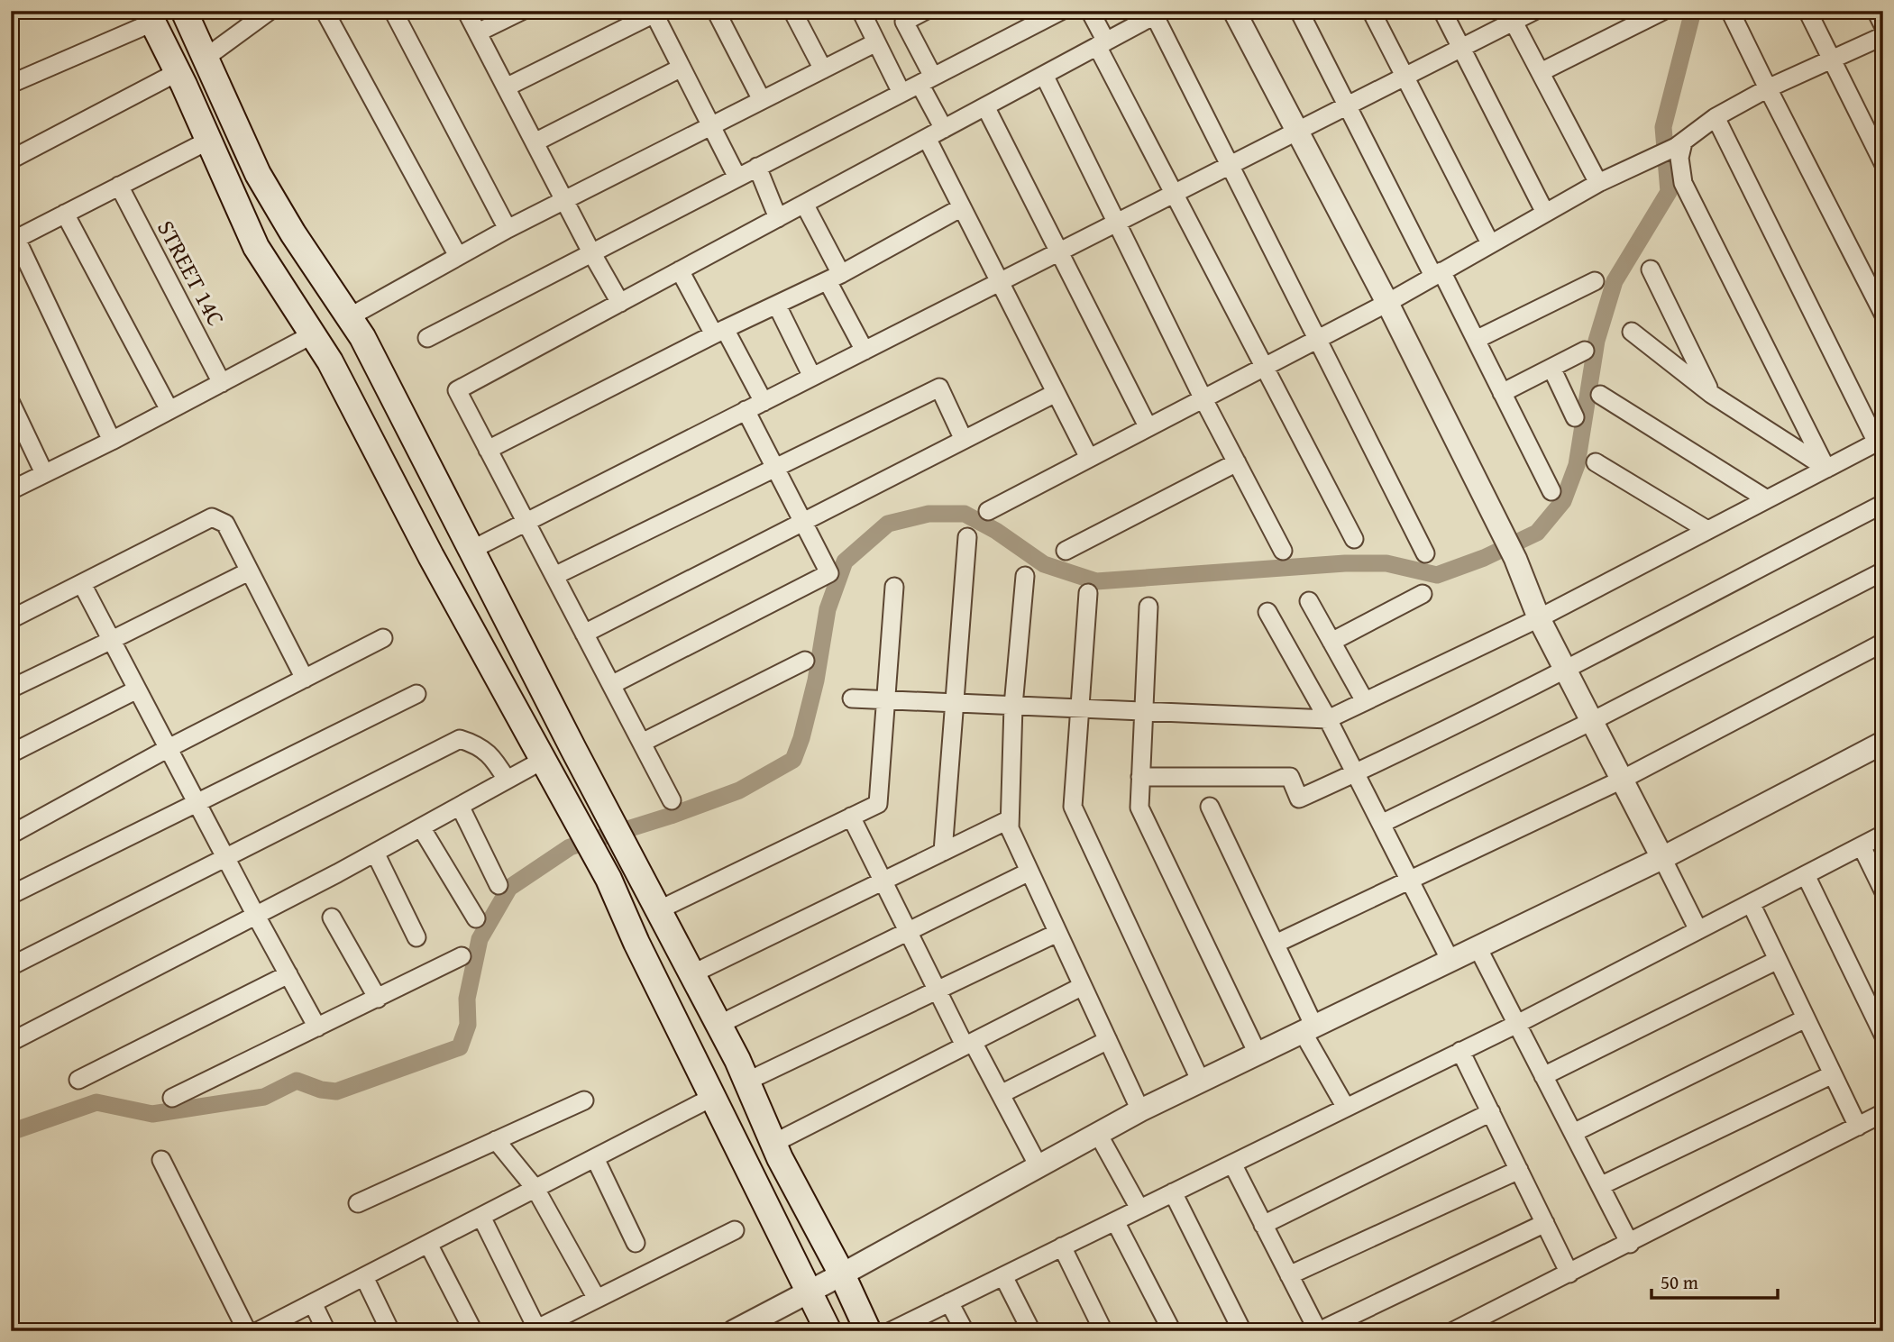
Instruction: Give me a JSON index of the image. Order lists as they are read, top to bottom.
{
  "streets": {
    "street": ["STREET 14C"]
  },
  "scale_bar": "50 m"
}
